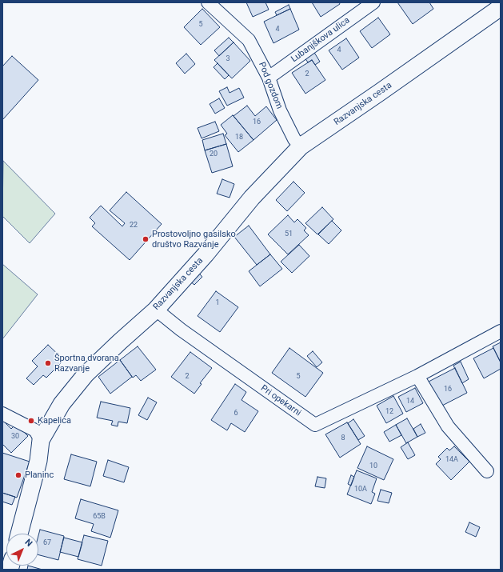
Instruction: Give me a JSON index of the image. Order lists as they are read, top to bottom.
{
  "streets": {
    "street": [
      "Lubanjškova ulica",
      "Pod gozdom",
      "Razvanjska cesta",
      "Pri opekarni"
    ]
  },
  "crossings": [
    ["Lubanjškova ulica", "Pod gozdom"],
    ["Pod gozdom", "Razvanjska cesta"],
    ["Razvanjska cesta", "Pri opekarni"]
  ],
  "places": [
    "Prostovoljno gasilsko društvo Razvanje",
    "Športna dvorana Razvanje",
    "Kapelica",
    "Planinc"
  ],
  "house_numbers": [
    "5",
    "4",
    "4",
    "3",
    "2",
    "16",
    "18",
    "20",
    "22",
    "51",
    "1",
    "2",
    "5",
    "16",
    "14",
    "12",
    "6",
    "30",
    "8",
    "14A",
    "10",
    "10A",
    "65B",
    "67"
  ],
  "north": "top right"
}
